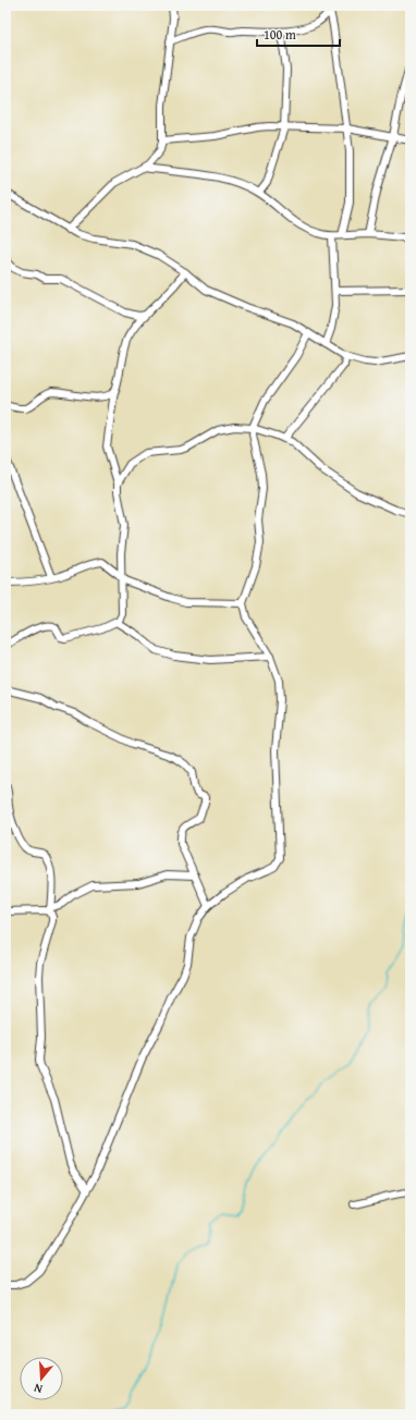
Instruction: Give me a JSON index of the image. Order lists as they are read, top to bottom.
{
  "scale_bar": "100 m",
  "north": "bottom"
}
